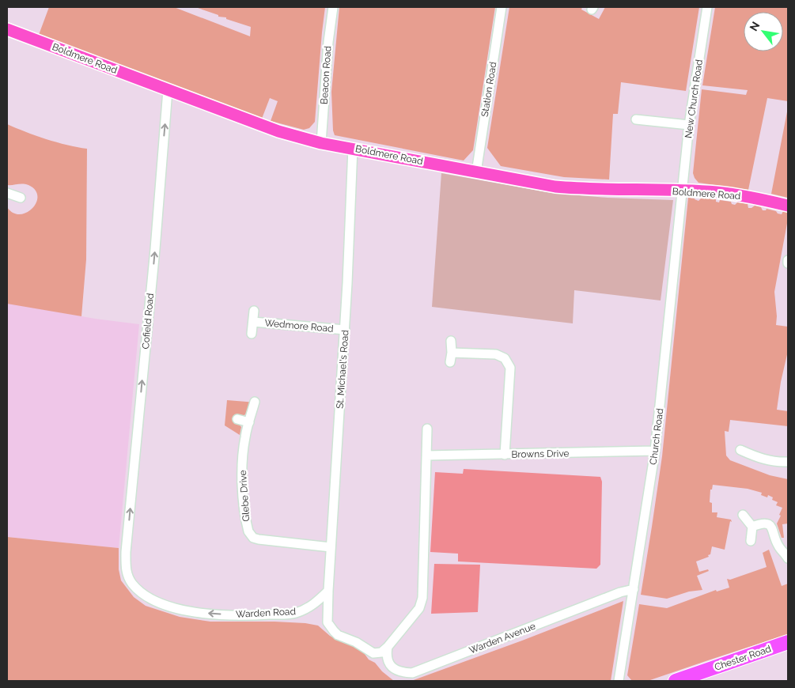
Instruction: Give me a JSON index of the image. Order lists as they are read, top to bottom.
{
  "streets": {
    "highway": ["Chester Road"],
    "main road": ["Boldmere Road"],
    "street": [
      "Beacon Road",
      "Station Road",
      "New Church Road",
      "Cofield Road",
      "Wedmore Road",
      "St. Michael's Road",
      "Church Road",
      "Browns Drive",
      "Glebe Drive",
      "Warden Road",
      "Warden Avenue"
    ]
  },
  "crossings": [
    ["Boldmere Road", "Beacon Road"],
    ["Boldmere Road", "Station Road"],
    ["Boldmere Road", "New Church Road"],
    ["Boldmere Road", "Cofield Road"],
    ["Boldmere Road", "St. Michael's Road"],
    ["Boldmere Road", "Church Road"],
    ["New Church Road", "Church Road"],
    ["Cofield Road", "Warden Road"],
    ["Wedmore Road", "St. Michael's Road"],
    ["St. Michael's Road", "Glebe Drive"],
    ["St. Michael's Road", "Warden Road"],
    ["Church Road", "Browns Drive"],
    ["Church Road", "Warden Avenue"]
  ],
  "one_way": ["Cofield Road", "Warden Road"],
  "north": "top left"
}
